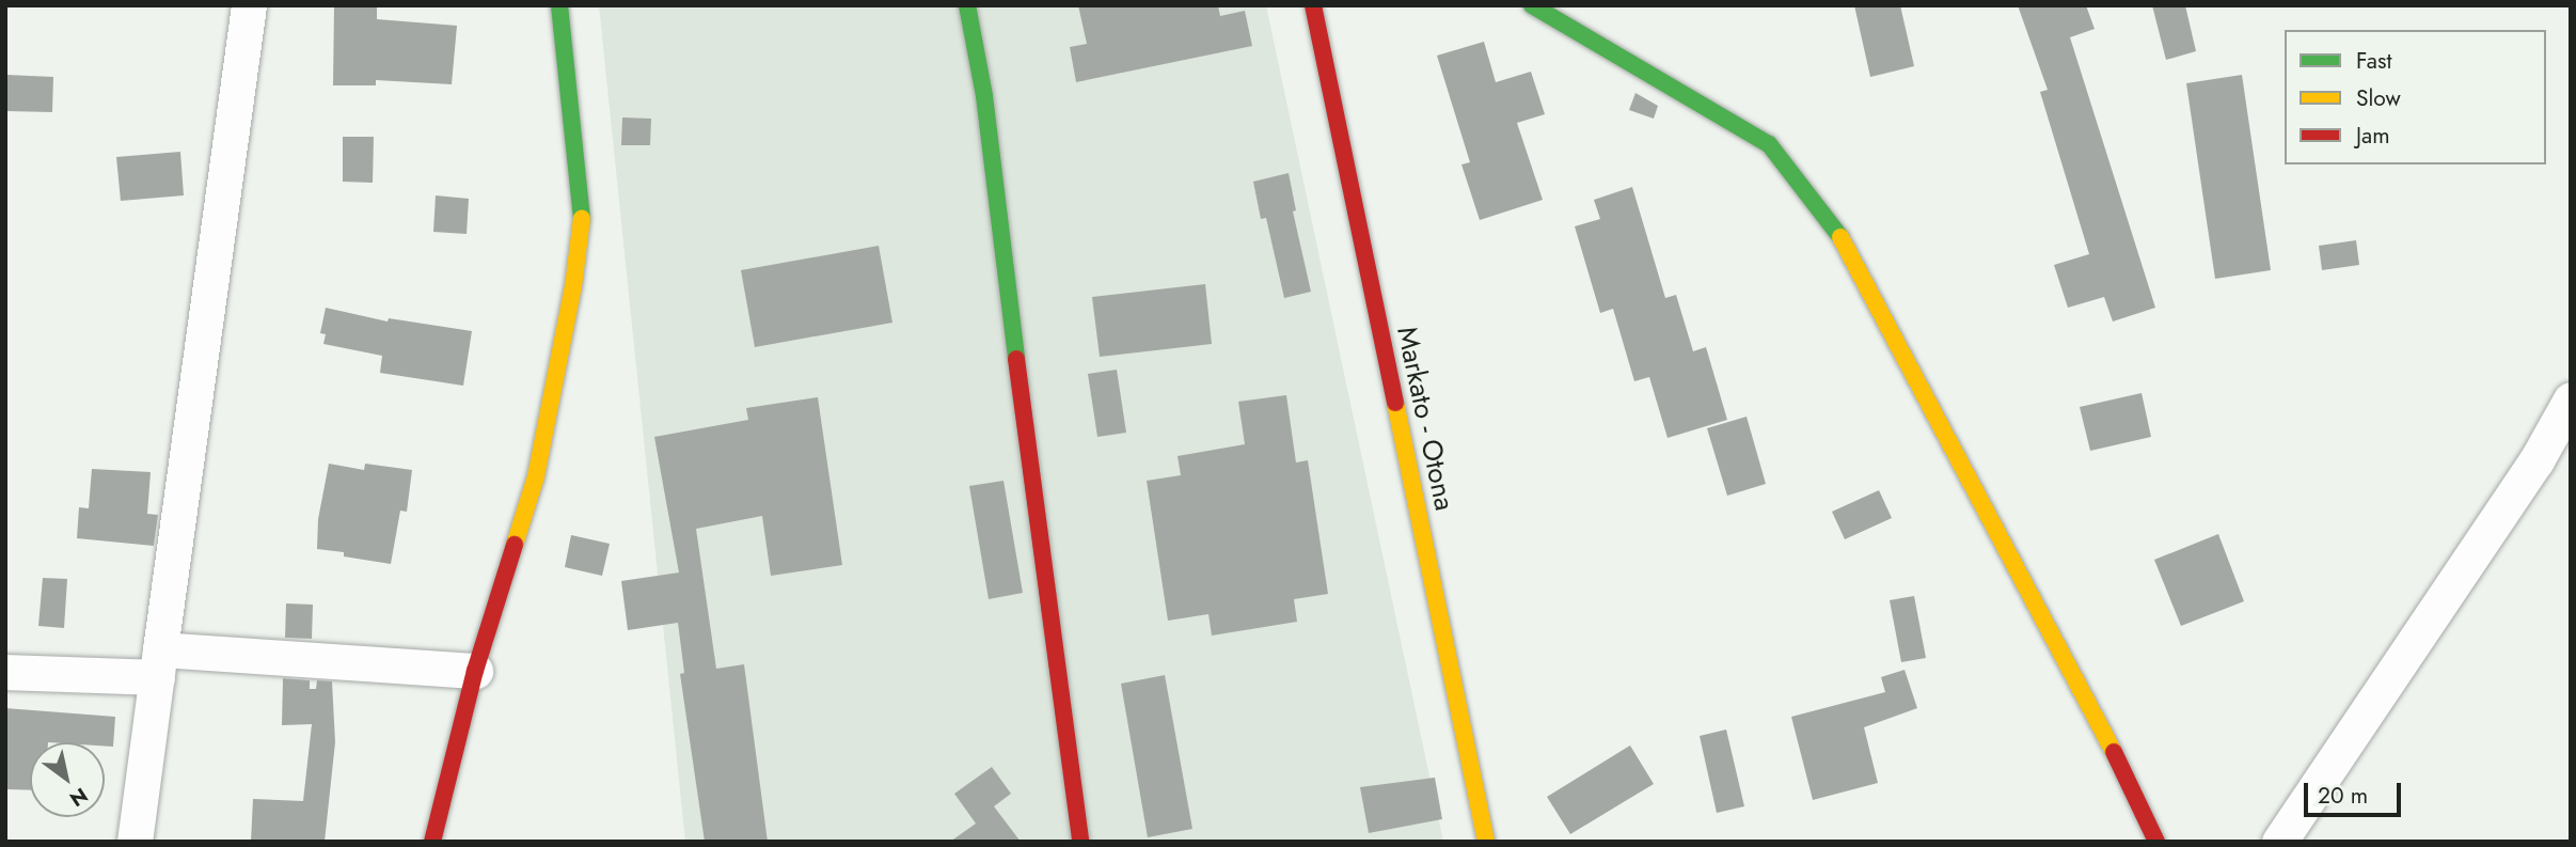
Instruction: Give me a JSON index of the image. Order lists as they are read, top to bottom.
{
  "streets": {
    "street": ["Markato - Otona"]
  },
  "legend": ["Fast", "Slow", "Jam"],
  "scale_bar": "20 m",
  "north": "bottom right"
}
